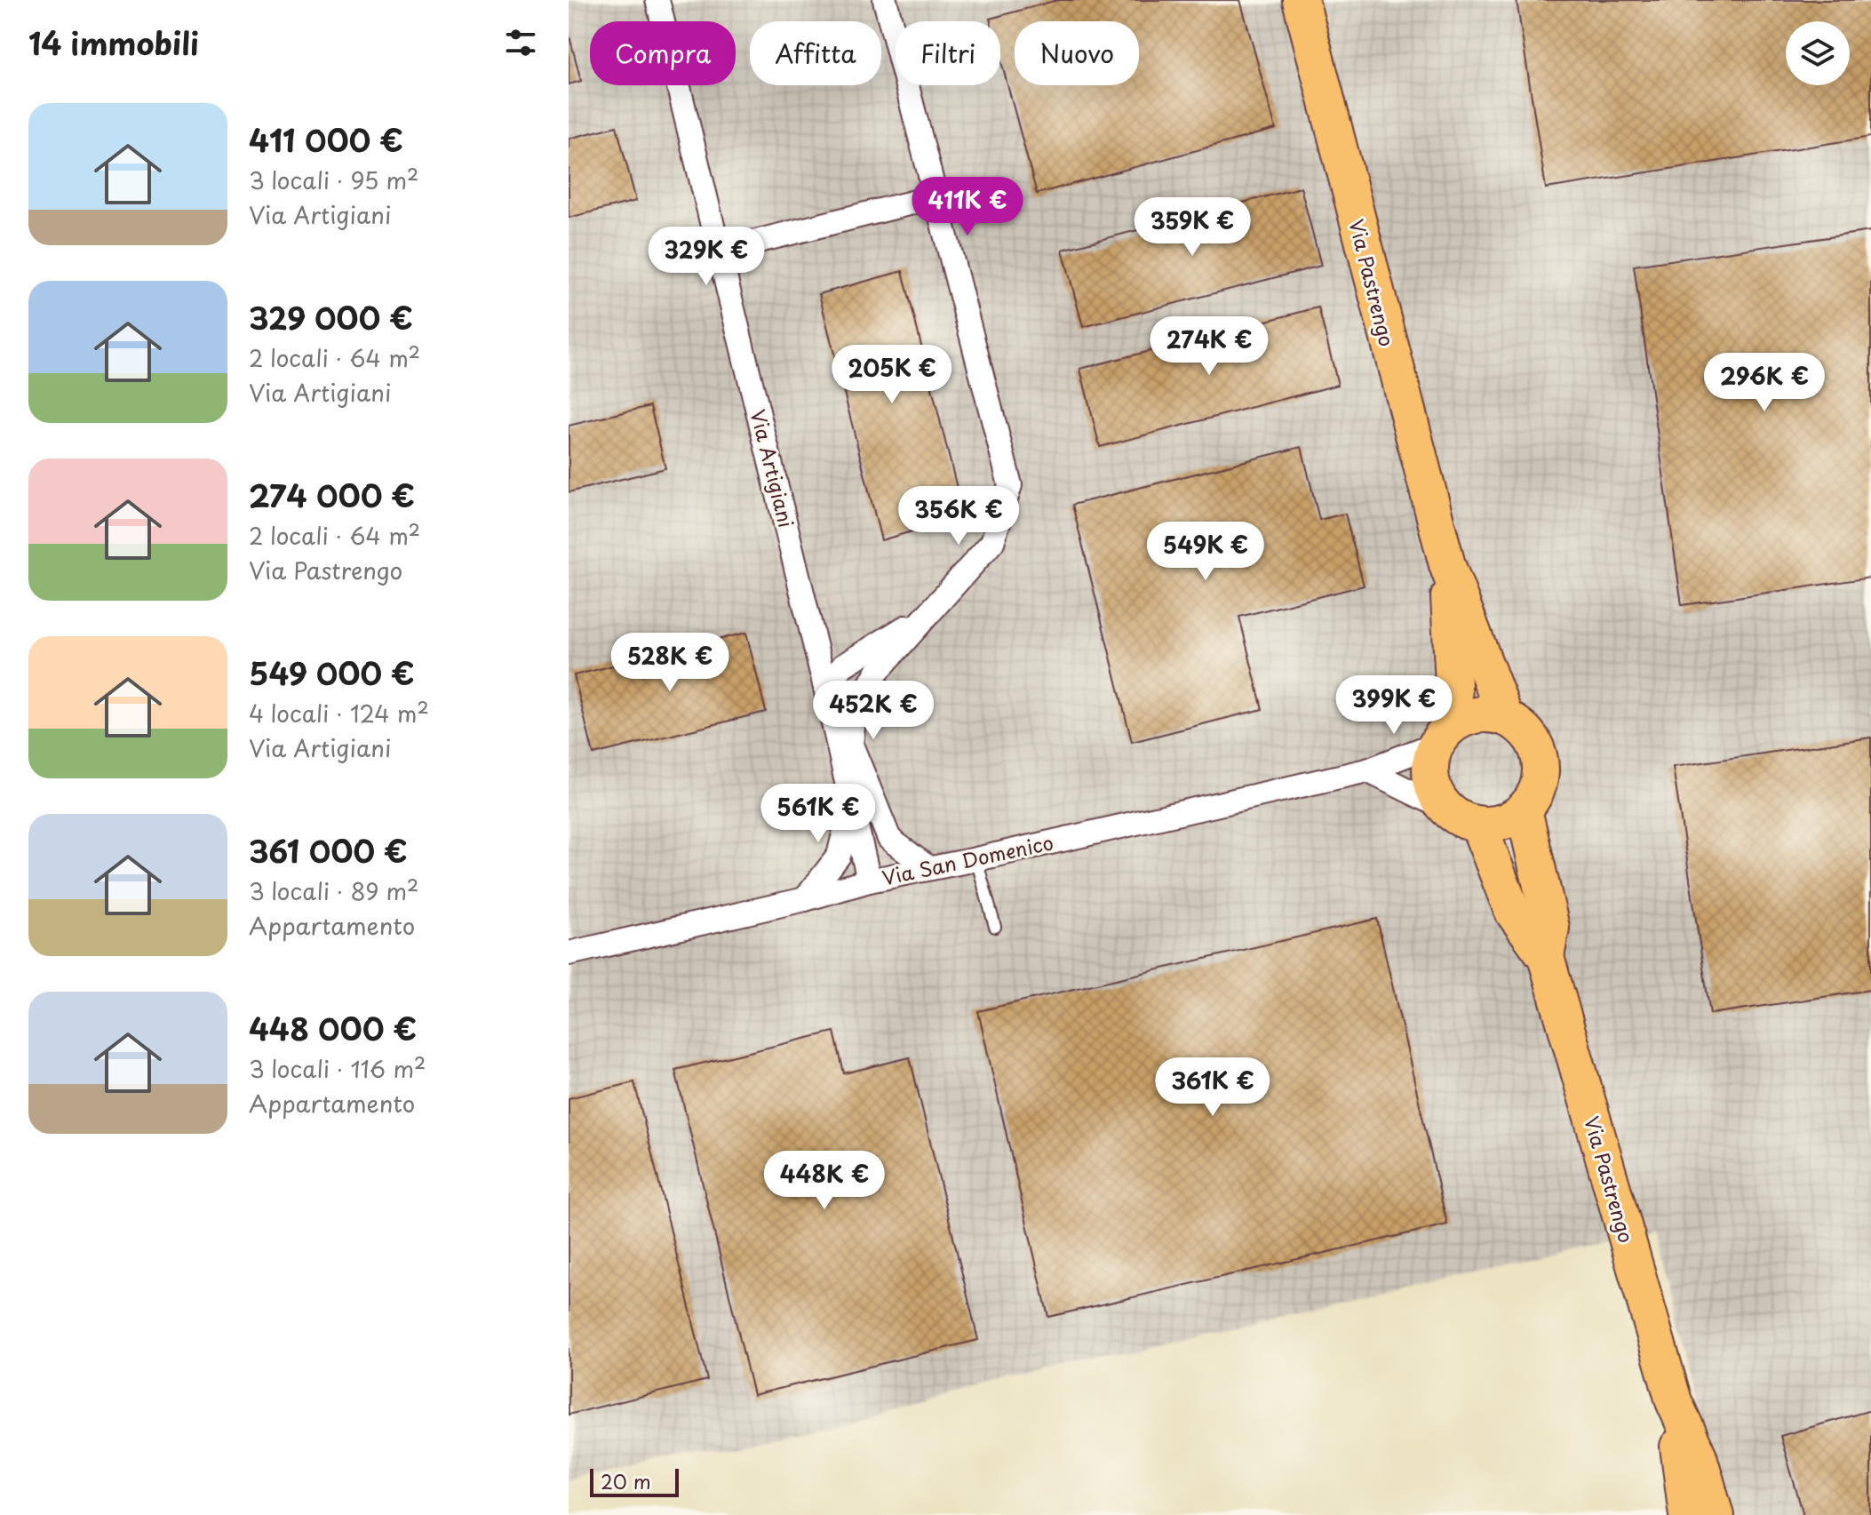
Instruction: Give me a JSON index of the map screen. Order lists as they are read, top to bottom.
{
  "streets": {
    "main road": ["Via Pastrengo"],
    "street": ["Via Artigiani", "Via San Domenico"]
  },
  "crossings": [
    ["Via Pastrengo", "Via San Domenico"],
    ["Via Artigiani", "Via San Domenico"]
  ],
  "scale_bar": "20 m",
  "page": {
    "heading": "14 immobili",
    "chip": [
      "Compra",
      "Affitta",
      "Filtri",
      "Nuovo"
    ],
    "list": [
      {
        "name": "411 000 €",
        "note": "3 locali · 95 m² · Via Artigiani"
      },
      {
        "name": "329 000 €",
        "note": "2 locali · 64 m² · Via Artigiani"
      },
      {
        "name": "274 000 €",
        "note": "2 locali · 64 m² · Via Pastrengo"
      },
      {
        "name": "549 000 €",
        "note": "4 locali · 124 m² · Via Artigiani"
      },
      {
        "name": "361 000 €",
        "note": "3 locali · 89 m² · Appartamento"
      },
      {
        "name": "448 000 €",
        "note": "3 locali · 116 m² · Appartamento"
      }
    ],
    "price": [
      "411K €",
      "359K €",
      "329K €",
      "274K €",
      "205K €",
      "296K €",
      "356K €",
      "549K €",
      "528K €",
      "399K €",
      "452K €",
      "561K €",
      "361K €",
      "448K €"
    ],
    "scale": "20 m"
  }
}
